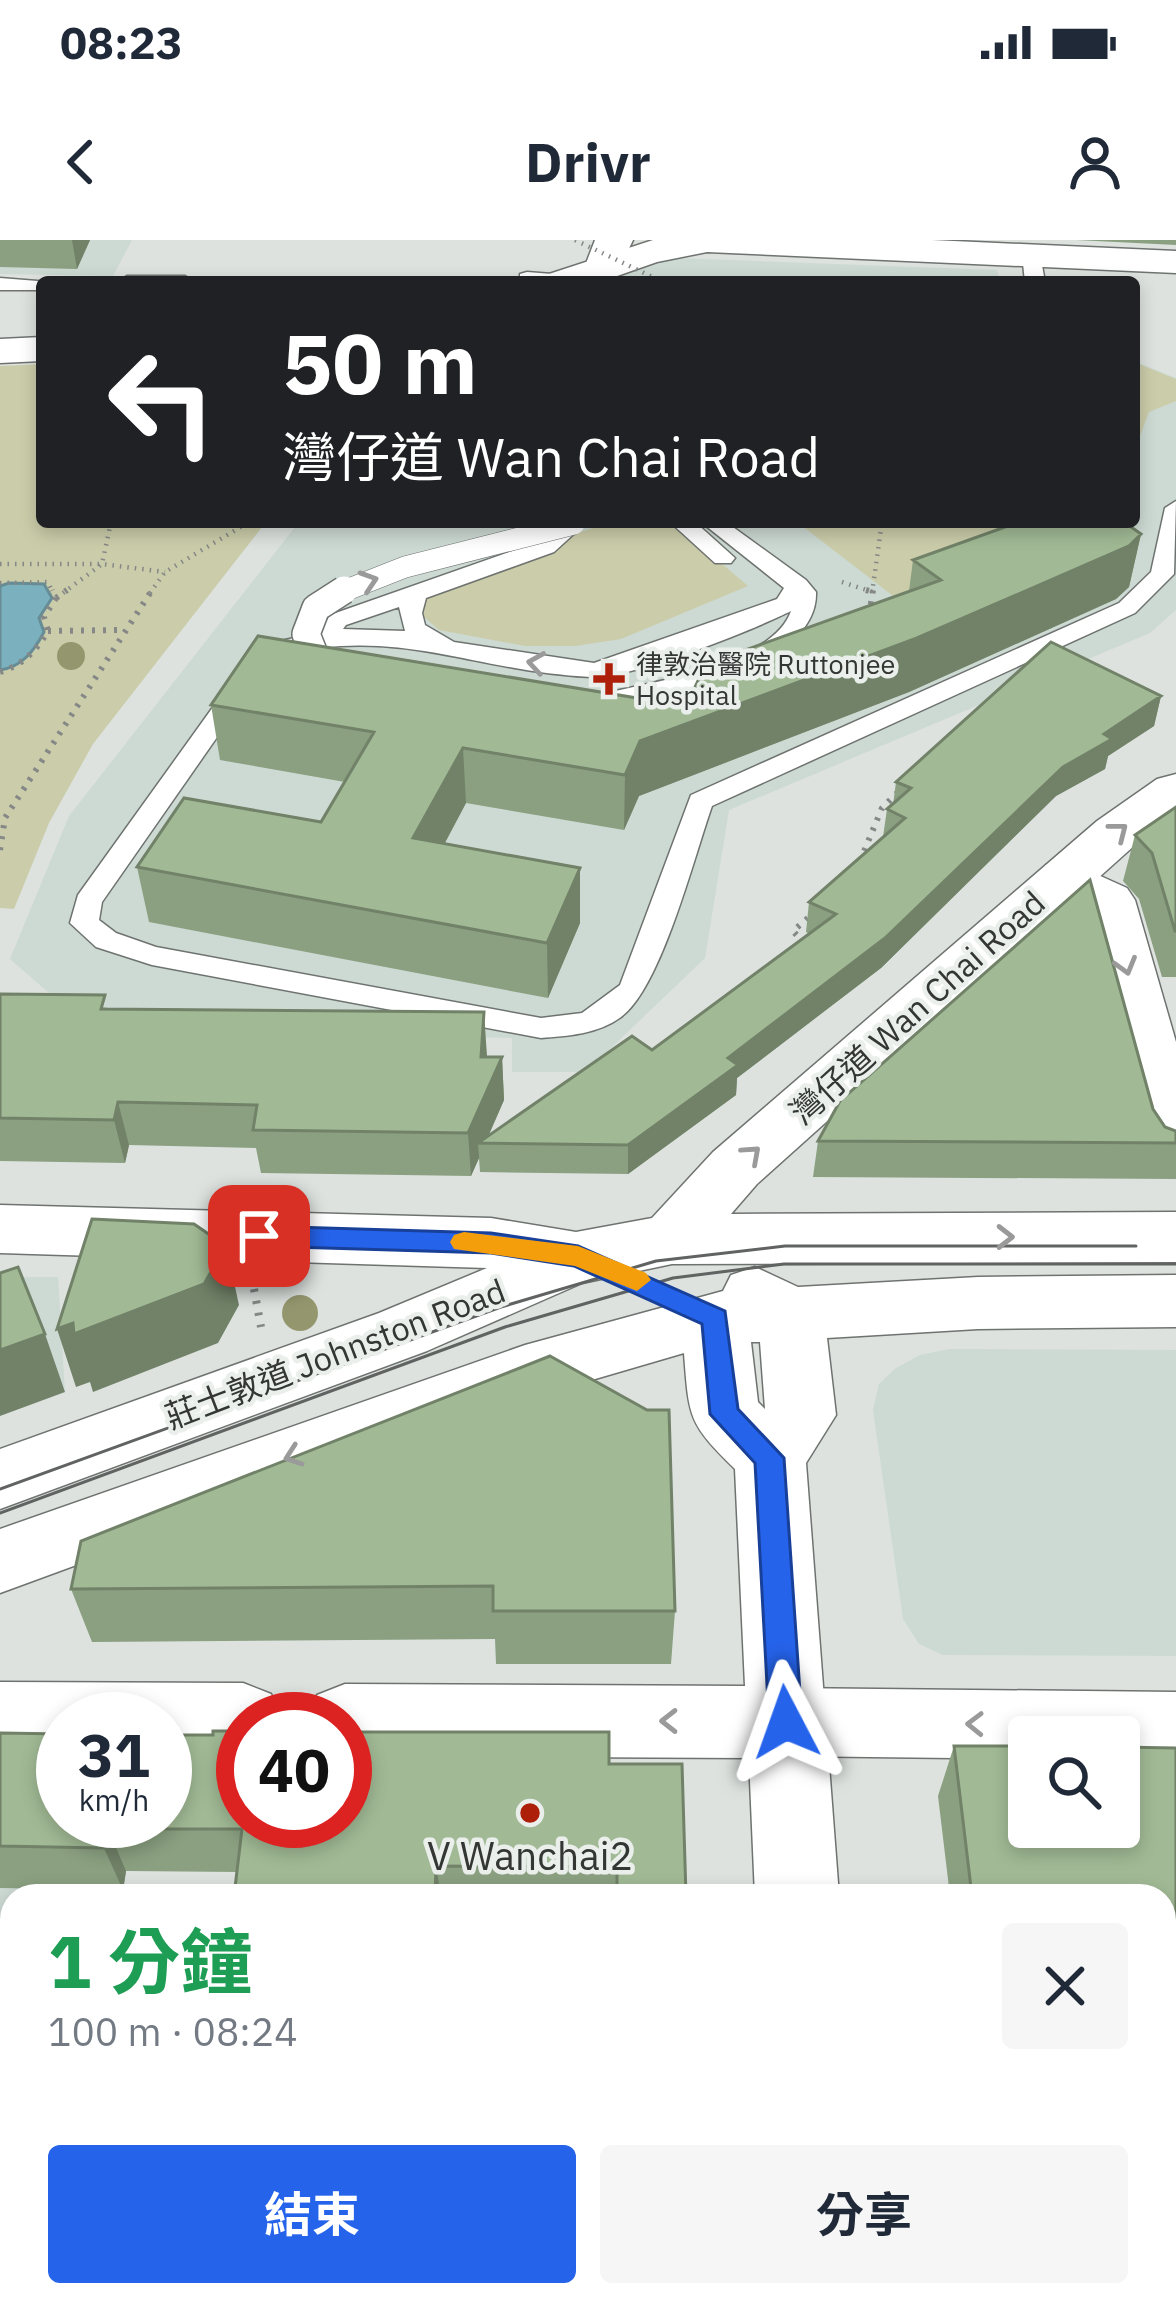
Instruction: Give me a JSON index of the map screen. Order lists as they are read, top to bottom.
{
  "streets": {
    "street": ["灣仔道 Wan Chai Road", "莊士敦道 Johnston Road"]
  },
  "crossings": [
    ["灣仔道 Wan Chai Road", "莊士敦道 Johnston Road"]
  ],
  "one_way": ["灣仔道 Wan Chai Road"],
  "places": {
    "health": ["律敦治醫院 Ruttonjee Hospital"],
    "other": ["V Wanchai2"]
  },
  "page": {
    "status": "08:23",
    "header": "Drivr",
    "turn": ["50 m", "灣仔道 Wan Chai Road"],
    "speed": "31 km/h",
    "limit": "40",
    "heading": ["1 分鐘", "100 m · 08:24"],
    "buttons": ["結束", "分享"]
  }
}
